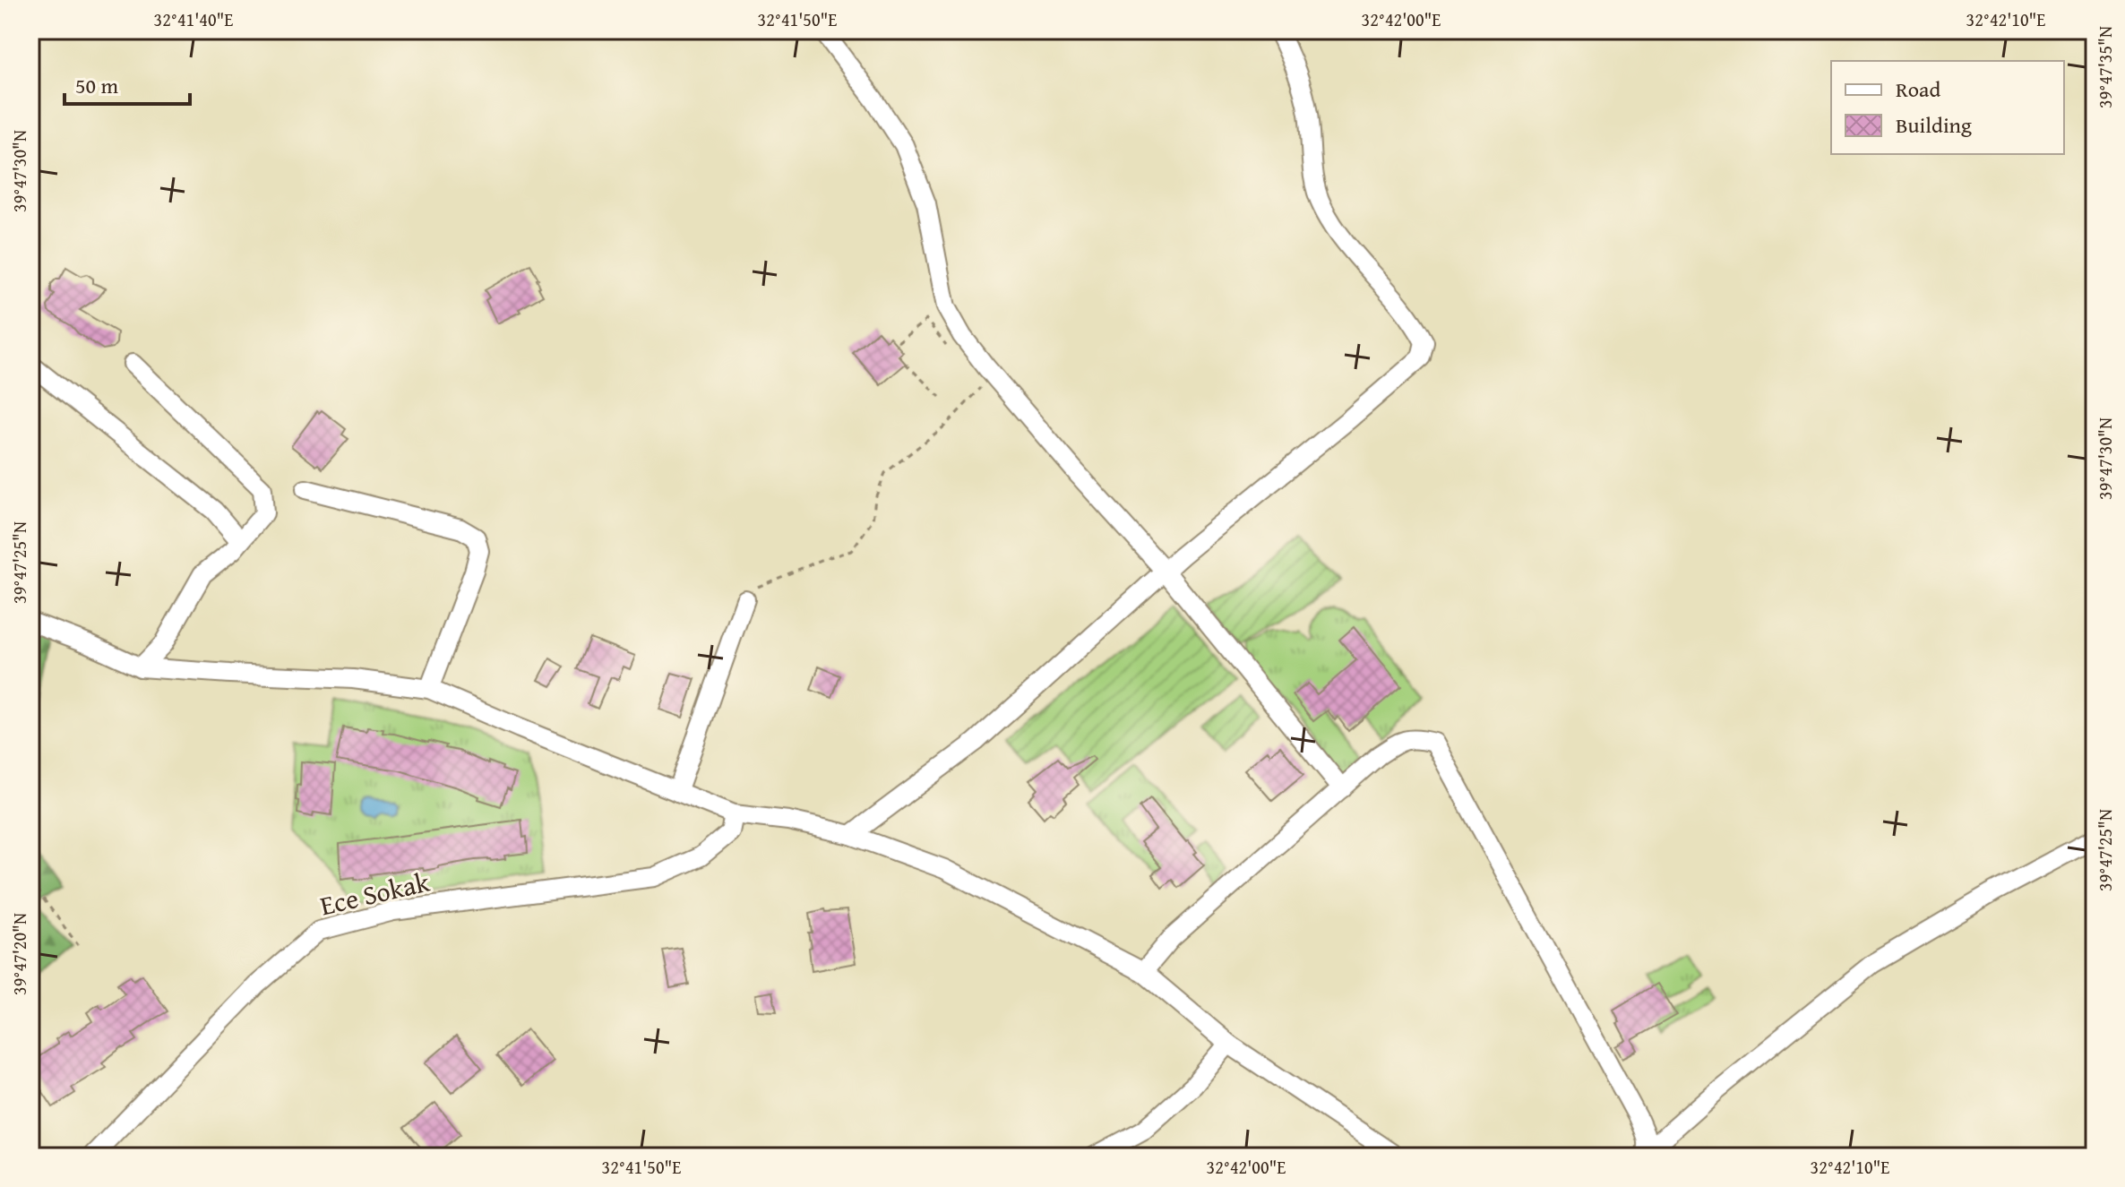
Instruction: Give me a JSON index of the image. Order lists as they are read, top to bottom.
{
  "streets": {
    "street": ["Ece Sokak"]
  },
  "legend": ["Road", "Building"],
  "scale_bar": "50 m",
  "coordinates": [
    "32°41'40\"E",
    "32°41'50\"E",
    "32°42'00\"E",
    "32°42'10\"E",
    "39°47'35\"N",
    "39°47'30\"N",
    "39°47'25\"N",
    "39°47'20\"N"
  ]
}
